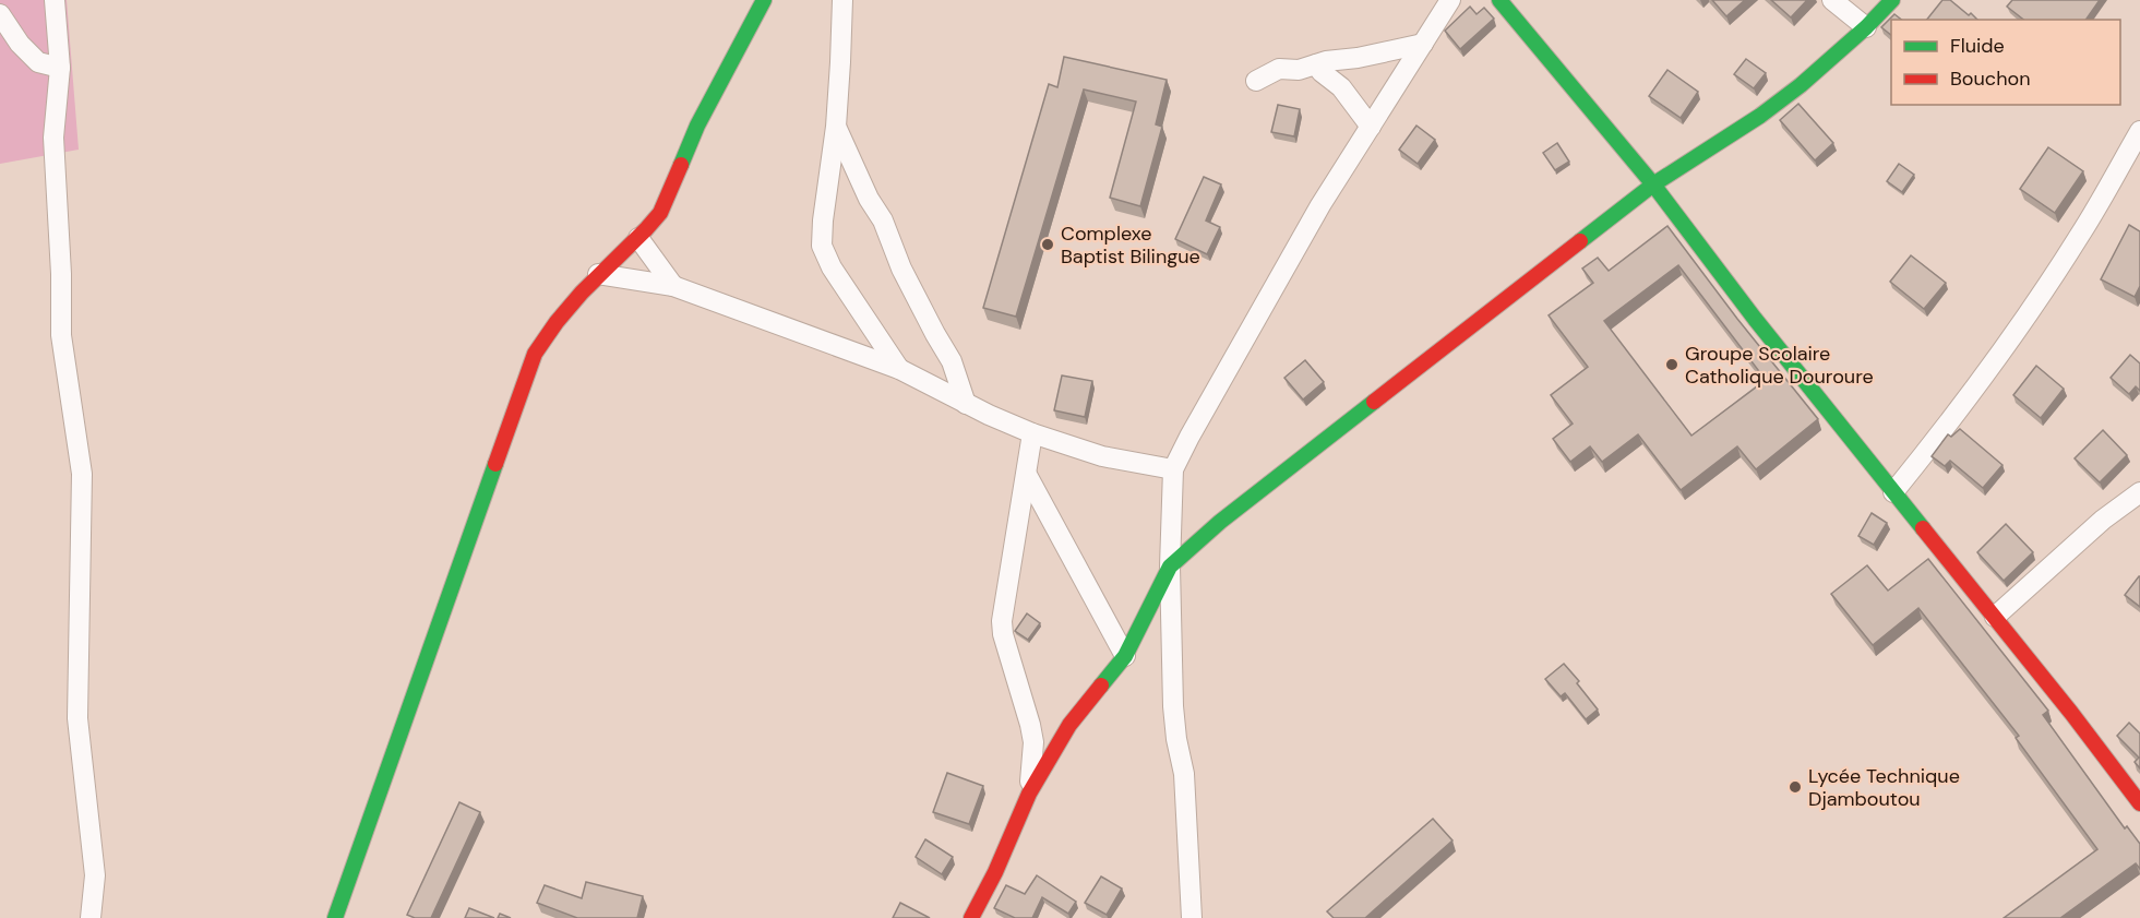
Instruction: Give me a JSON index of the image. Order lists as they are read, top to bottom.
{
  "places": ["Complexe Baptist Bilingue", "Groupe Scolaire Catholique Douroure", "Lycée Technique Djamboutou"],
  "legend": ["Fluide", "Bouchon"]
}
